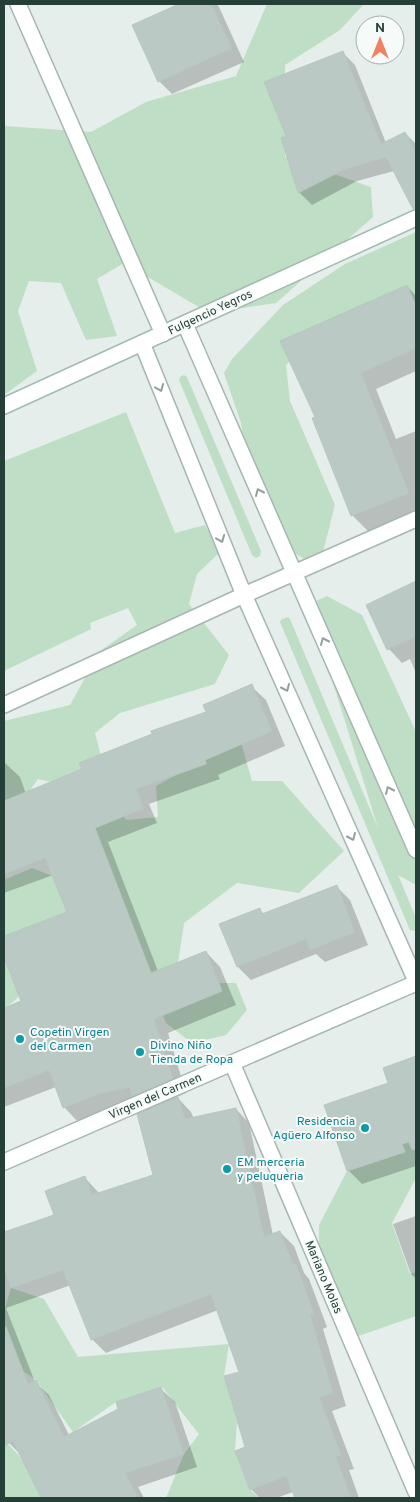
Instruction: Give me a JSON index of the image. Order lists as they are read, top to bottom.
{
  "streets": {
    "street": ["Fulgencio Yegros", "Virgen del Carmen", "Mariano Molas"]
  },
  "crossings": [
    ["Virgen del Carmen", "Mariano Molas"]
  ],
  "places": [
    "Copetin Virgen del Carmen",
    "Divino Niño Tienda de Ropa",
    "Residencia Agüero Alfonso",
    "EM merceria y peluqueria"
  ],
  "north": "top"
}
